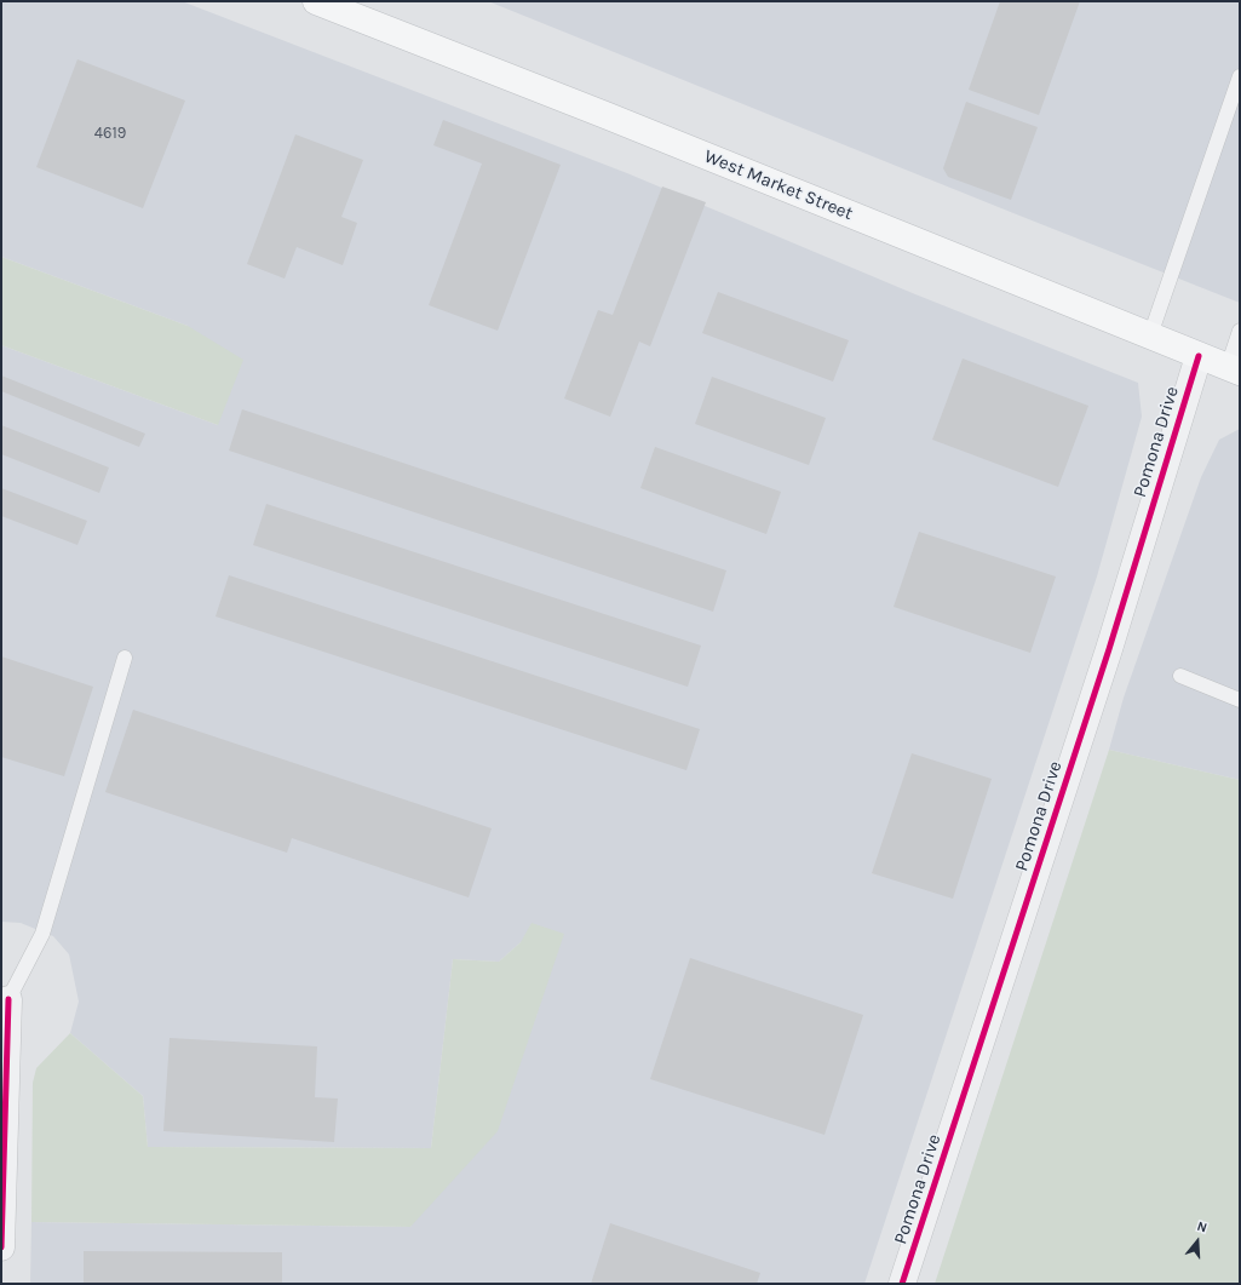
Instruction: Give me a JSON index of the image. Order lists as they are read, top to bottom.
{
  "streets": {
    "main road": ["West Market Street"],
    "street": ["Pomona Drive"]
  },
  "crossings": [
    ["West Market Street", "Pomona Drive"]
  ],
  "house_numbers": ["4619"],
  "north": "top"
}
